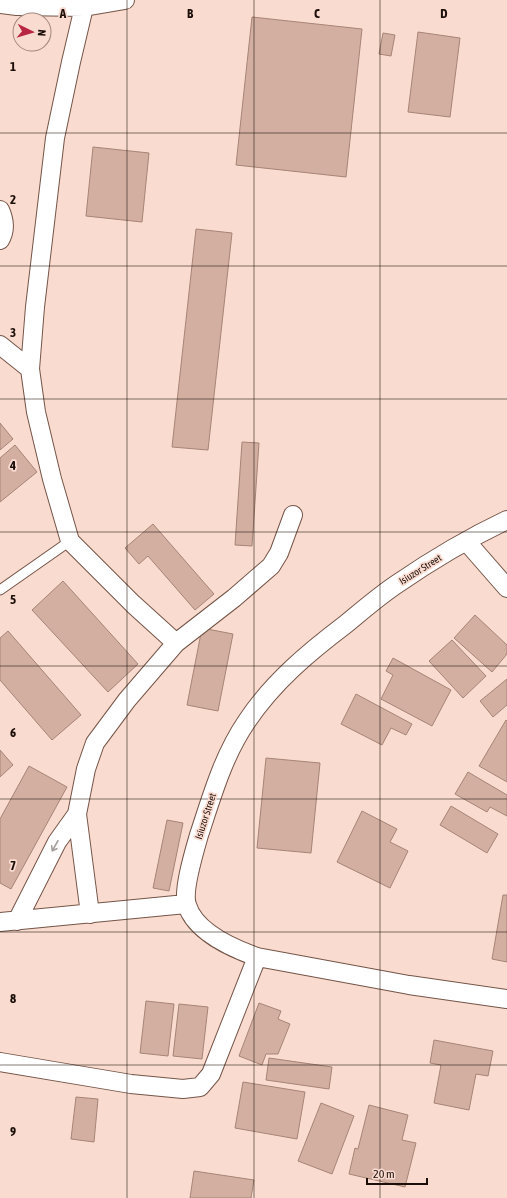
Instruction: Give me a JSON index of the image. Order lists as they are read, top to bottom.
{
  "streets": {
    "street": ["Isiuzor Street"]
  },
  "scale_bar": "20 m",
  "north": "right",
  "grid": {
    "columns": [
      "A",
      "B",
      "C",
      "D"
    ],
    "rows": [
      "1",
      "2",
      "3",
      "4",
      "5",
      "6",
      "7",
      "8",
      "9"
    ]
  }
}
